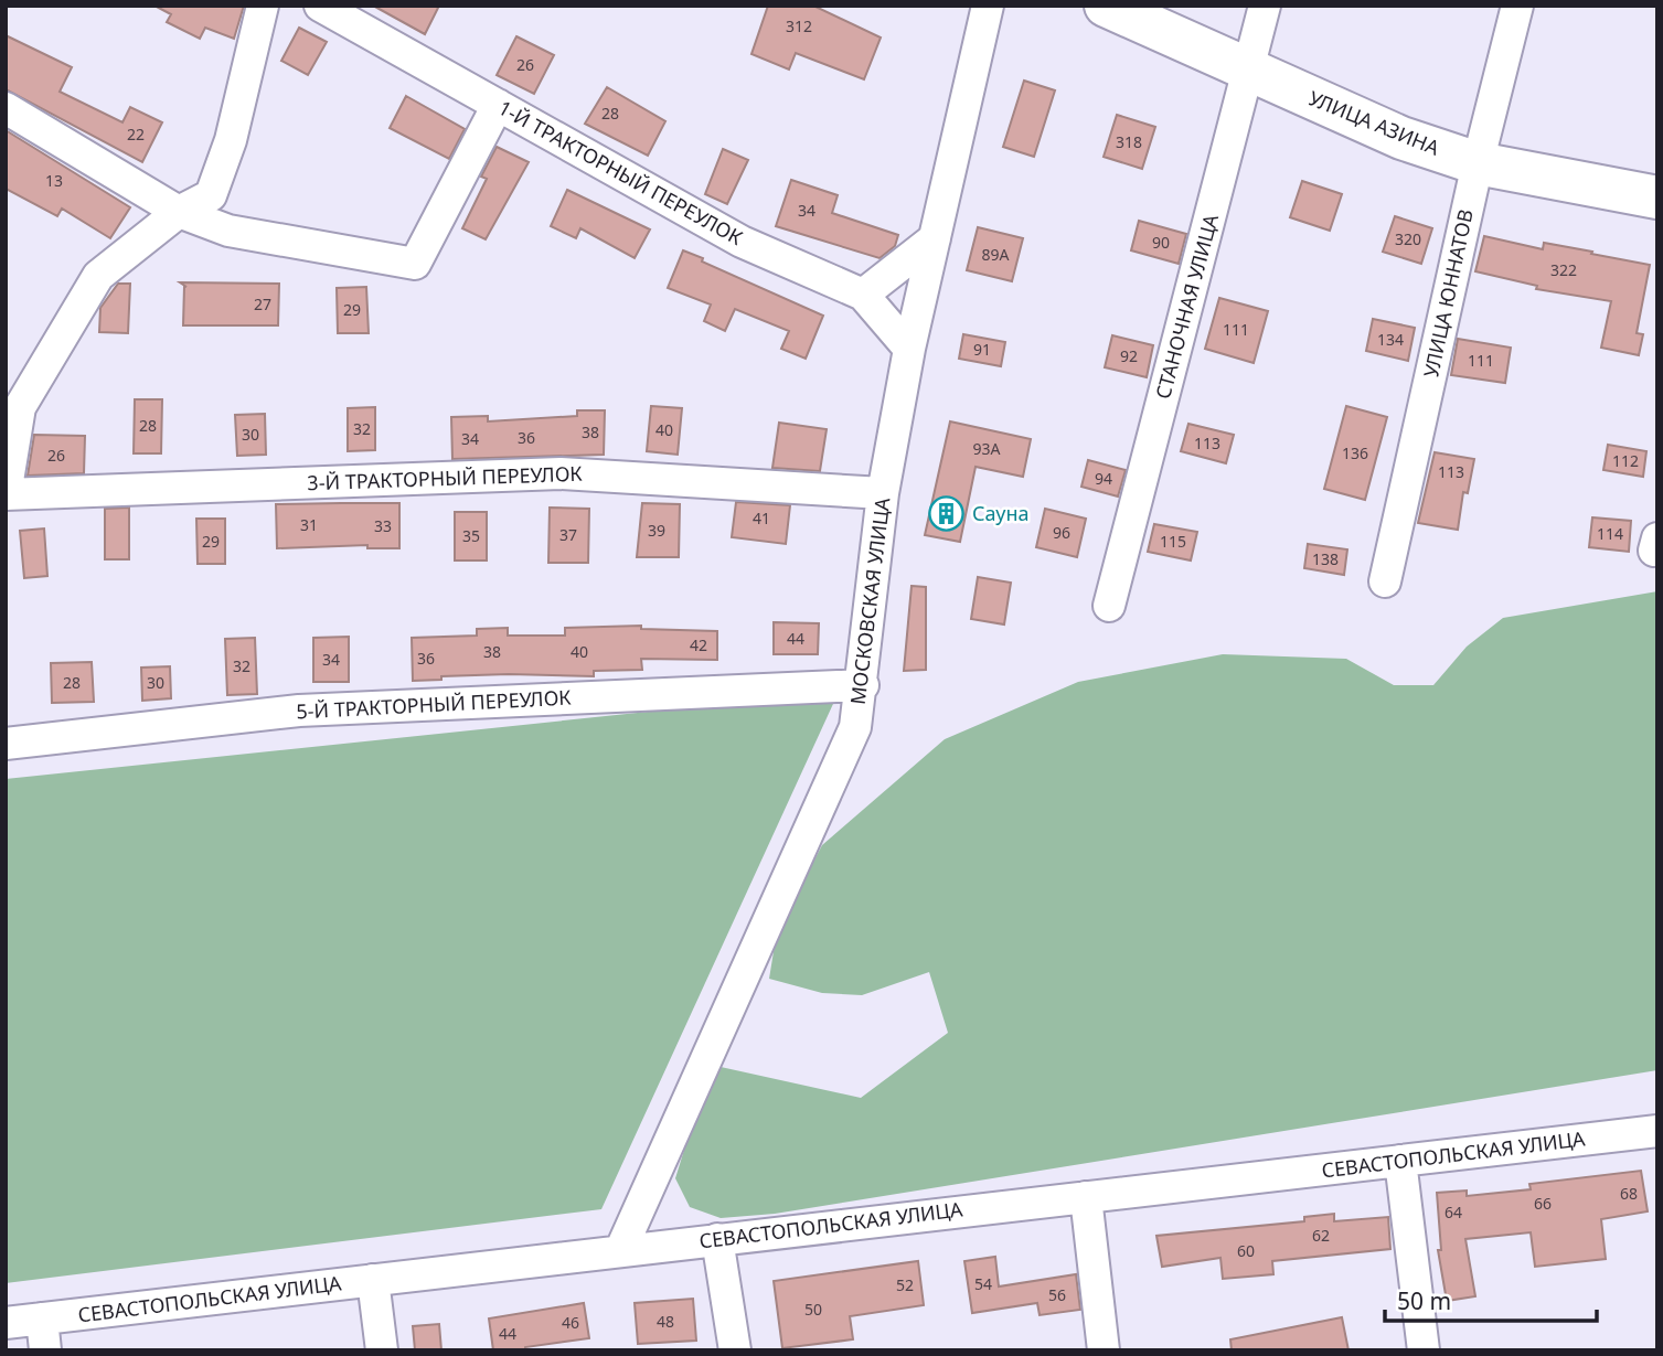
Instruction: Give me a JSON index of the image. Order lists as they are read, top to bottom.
{
  "streets": {
    "main road": ["УЛИЦА АЗИНА"],
    "street": [
      "1-Й ТРАКТОРНЫЙ ПЕРЕУЛОК",
      "УЛИЦА ЮННАТОВ",
      "СТАНОЧНАЯ УЛИЦА",
      "3-Й ТРАКТОРНЫЙ ПЕРЕУЛОК",
      "МОСКОВСКАЯ УЛИЦА",
      "5-Й ТРАКТОРНЫЙ ПЕРЕУЛОК",
      "СЕВАСТОПОЛЬСКАЯ УЛИЦА"
    ]
  },
  "crossings": [
    ["УЛИЦА АЗИНА", "УЛИЦА ЮННАТОВ"],
    ["УЛИЦА АЗИНА", "СТАНОЧНАЯ УЛИЦА"],
    ["1-Й ТРАКТОРНЫЙ ПЕРЕУЛОК", "МОСКОВСКАЯ УЛИЦА"],
    ["3-Й ТРАКТОРНЫЙ ПЕРЕУЛОК", "МОСКОВСКАЯ УЛИЦА"],
    ["МОСКОВСКАЯ УЛИЦА", "5-Й ТРАКТОРНЫЙ ПЕРЕУЛОК"],
    ["МОСКОВСКАЯ УЛИЦА", "СЕВАСТОПОЛЬСКАЯ УЛИЦА"]
  ],
  "places": {
    "building": ["Сауна"]
  },
  "house_numbers": [
    "312",
    "26",
    "28",
    "22",
    "318",
    "13",
    "34",
    "320",
    "90",
    "89А",
    "322",
    "27",
    "29",
    "111",
    "134",
    "91",
    "92",
    "111",
    "28",
    "32",
    "40",
    "38",
    "30",
    "36",
    "34",
    "113",
    "93А",
    "136",
    "26",
    "112",
    "113",
    "94",
    "41",
    "31",
    "33",
    "39",
    "96",
    "114",
    "37",
    "35",
    "29",
    "115",
    "138",
    "44",
    "42",
    "38",
    "40",
    "36",
    "34",
    "32",
    "28",
    "30",
    "68",
    "66",
    "64",
    "62",
    "60",
    "54",
    "52",
    "56",
    "50",
    "48",
    "46",
    "44"
  ],
  "scale_bar": "50 m"
}
